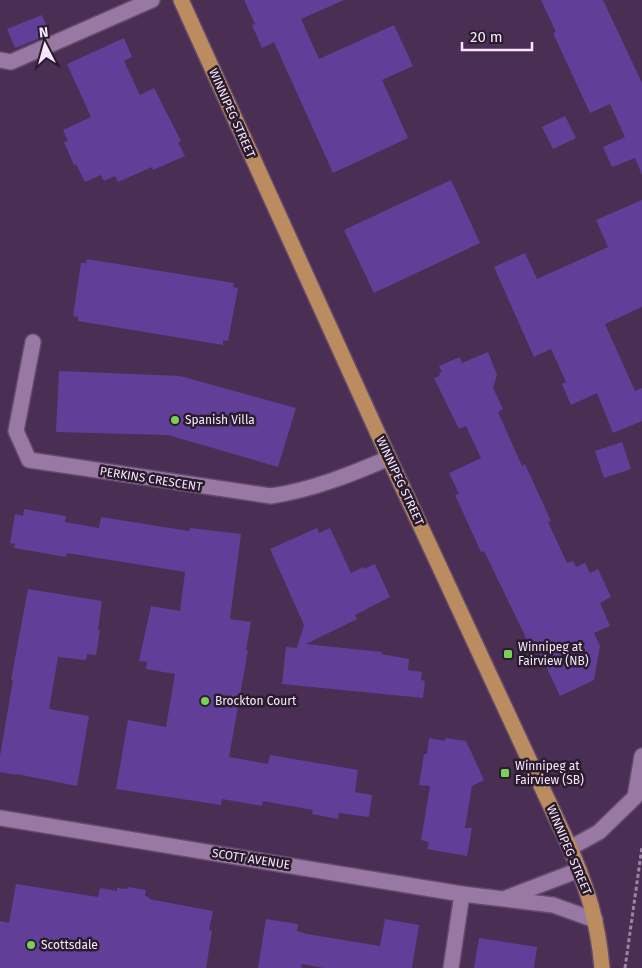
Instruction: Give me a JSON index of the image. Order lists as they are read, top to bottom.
{
  "streets": {
    "main road": ["WINNIPEG STREET"],
    "street": ["PERKINS CRESCENT", "SCOTT AVENUE"]
  },
  "crossings": [
    ["WINNIPEG STREET", "PERKINS CRESCENT"],
    ["WINNIPEG STREET", "SCOTT AVENUE"]
  ],
  "places": {
    "other": ["Spanish Villa", "Brockton Court", "Scottsdale"],
    "transit": ["Winnipeg at Fairview (NB)", "Winnipeg at Fairview (SB)"]
  },
  "scale_bar": "20 m",
  "north": "top"
}
